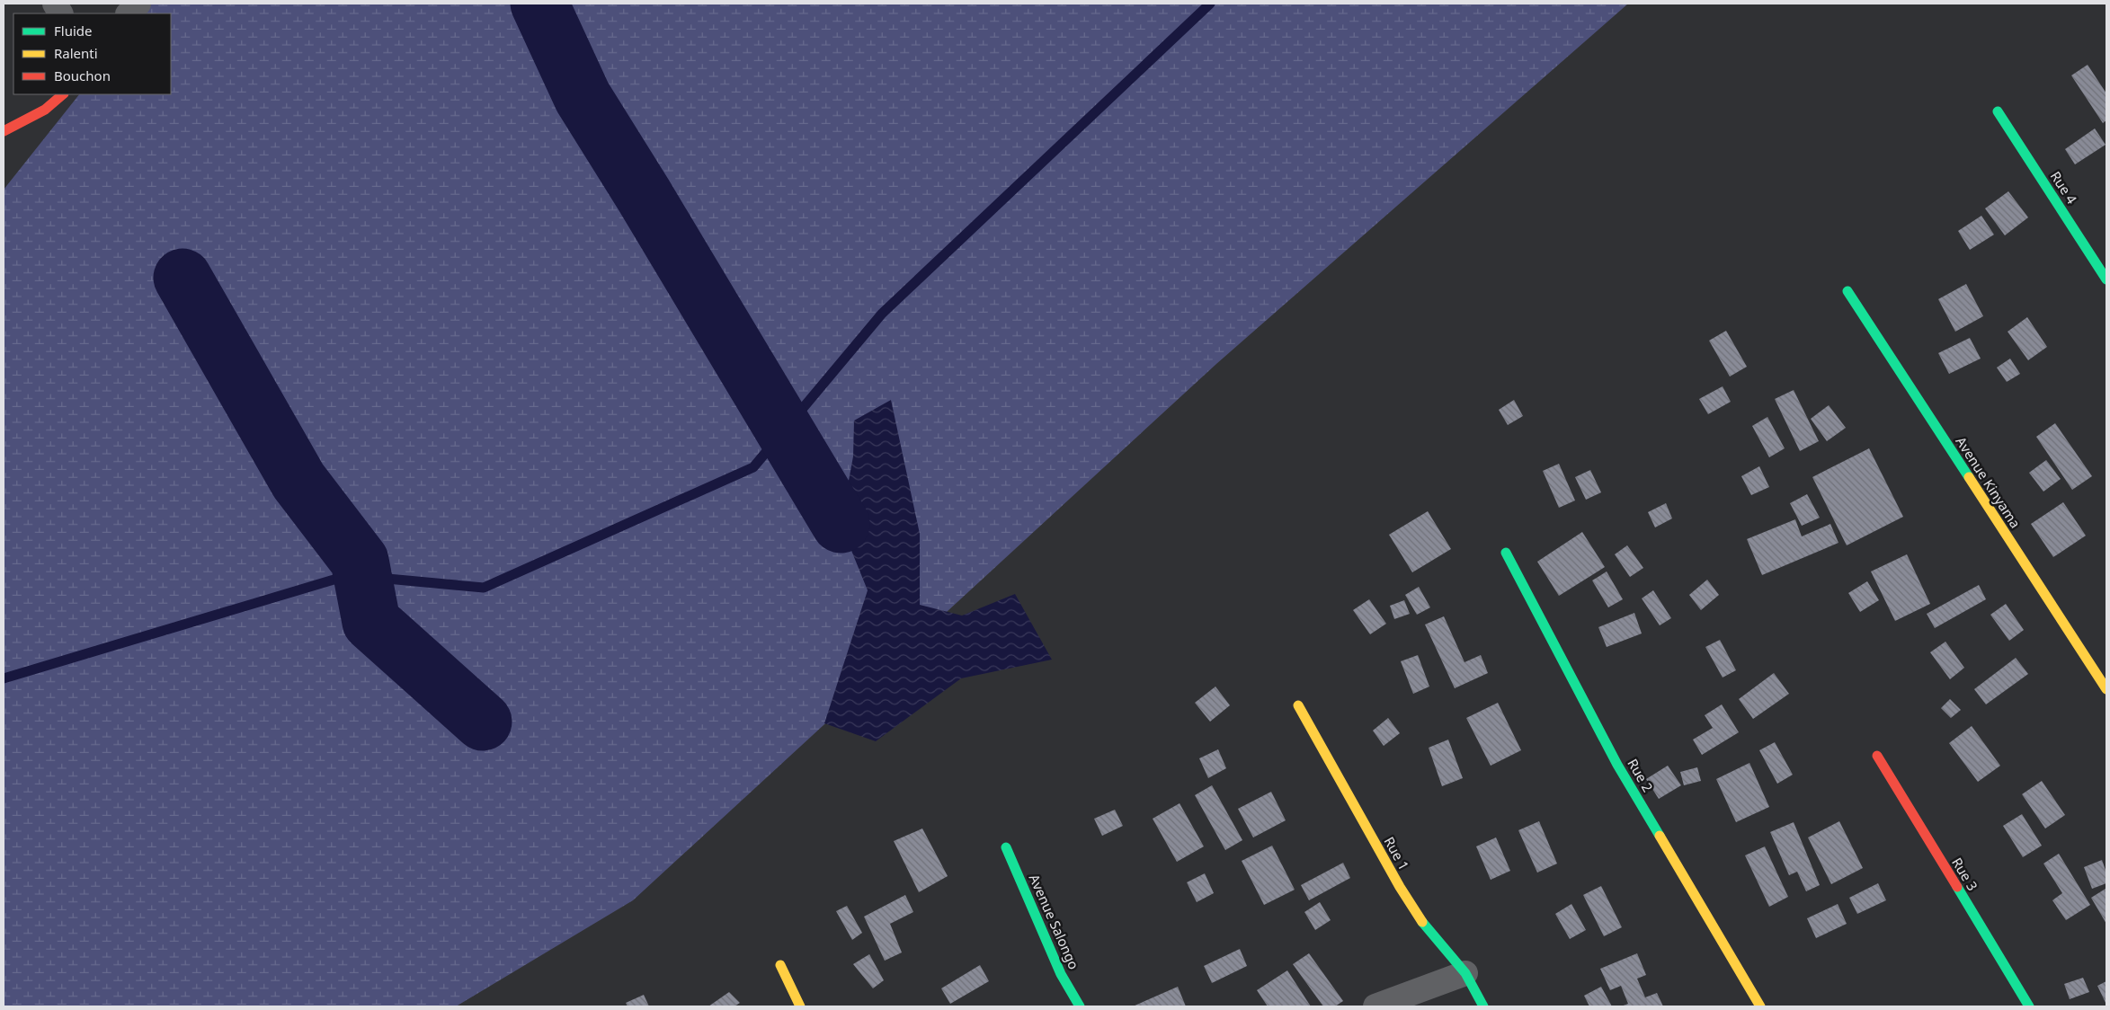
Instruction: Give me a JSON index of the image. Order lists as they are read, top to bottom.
{
  "streets": {
    "street": [
      "Rue 4",
      "Avenue Kinyama",
      "Rue 2",
      "Rue 1",
      "Rue 3",
      "Avenue Salongo"
    ]
  },
  "legend": ["Fluide", "Ralenti", "Bouchon"]
}
